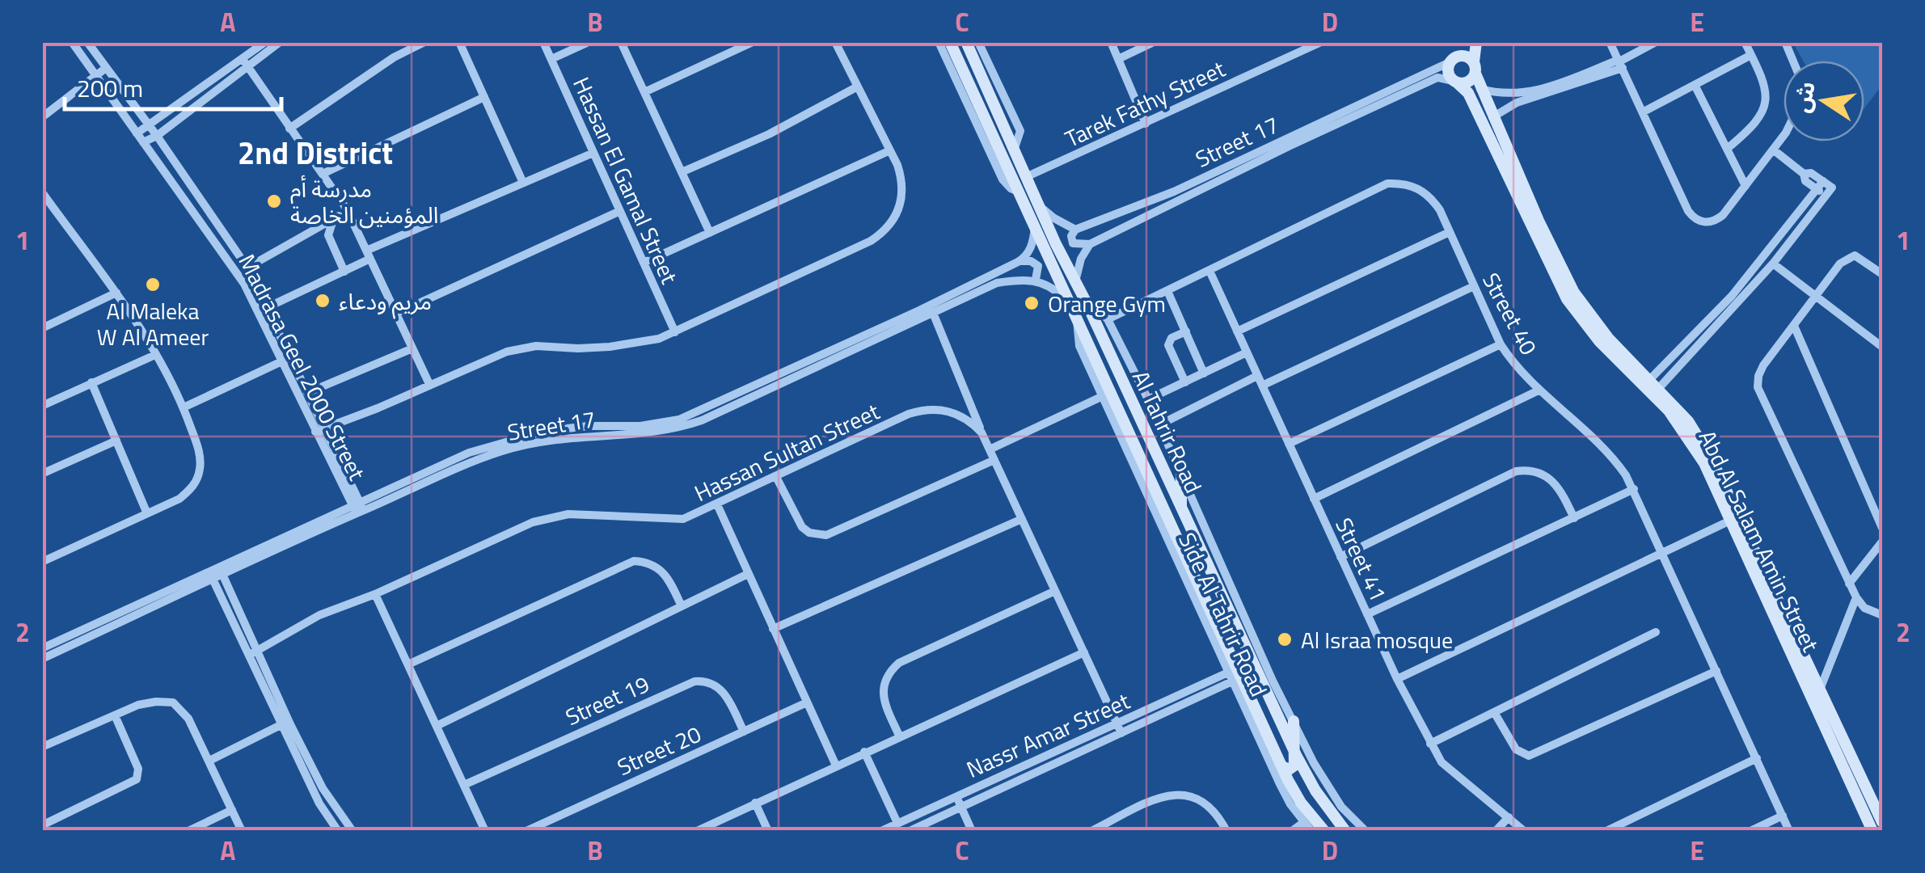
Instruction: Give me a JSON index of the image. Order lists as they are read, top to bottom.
{
  "streets": {
    "street": [
      "Tarek Fathy Street",
      "Street 17",
      "Hassan El Gamal Street",
      "Street 40",
      "Madrasa Geel 2000 Street",
      "Al Tahrir Road",
      "Hassan Sultan Street",
      "Abd Al Salam Amin Street",
      "Street 41",
      "Side Al Tahrir Road",
      "Street 19",
      "Nassr Amar Street",
      "Street 20"
    ]
  },
  "crossings": [
    ["Tarek Fathy Street", "Al Tahrir Road"],
    ["Street 17", "Madrasa Geel 2000 Street"],
    ["Street 17", "Abd Al Salam Amin Street"],
    ["Street 40", "Street 41"],
    ["Street 40", "Side Al Tahrir Road"],
    ["Al Tahrir Road", "Side Al Tahrir Road"],
    ["Side Al Tahrir Road", "Nassr Amar Street"],
    ["Street 19", "Street 20"]
  ],
  "districts": ["2nd District"],
  "places": [
    "مدرسة أم المؤمنين الخاصة",
    "Al Maleka W Al Ameer",
    "مريم ودعاء",
    "Orange Gym",
    "Al Israa mosque"
  ],
  "scale_bar": "200 m",
  "north": "left",
  "grid": {
    "columns": [
      "A",
      "B",
      "C",
      "D",
      "E"
    ],
    "rows": ["1", "2"]
  }
}
